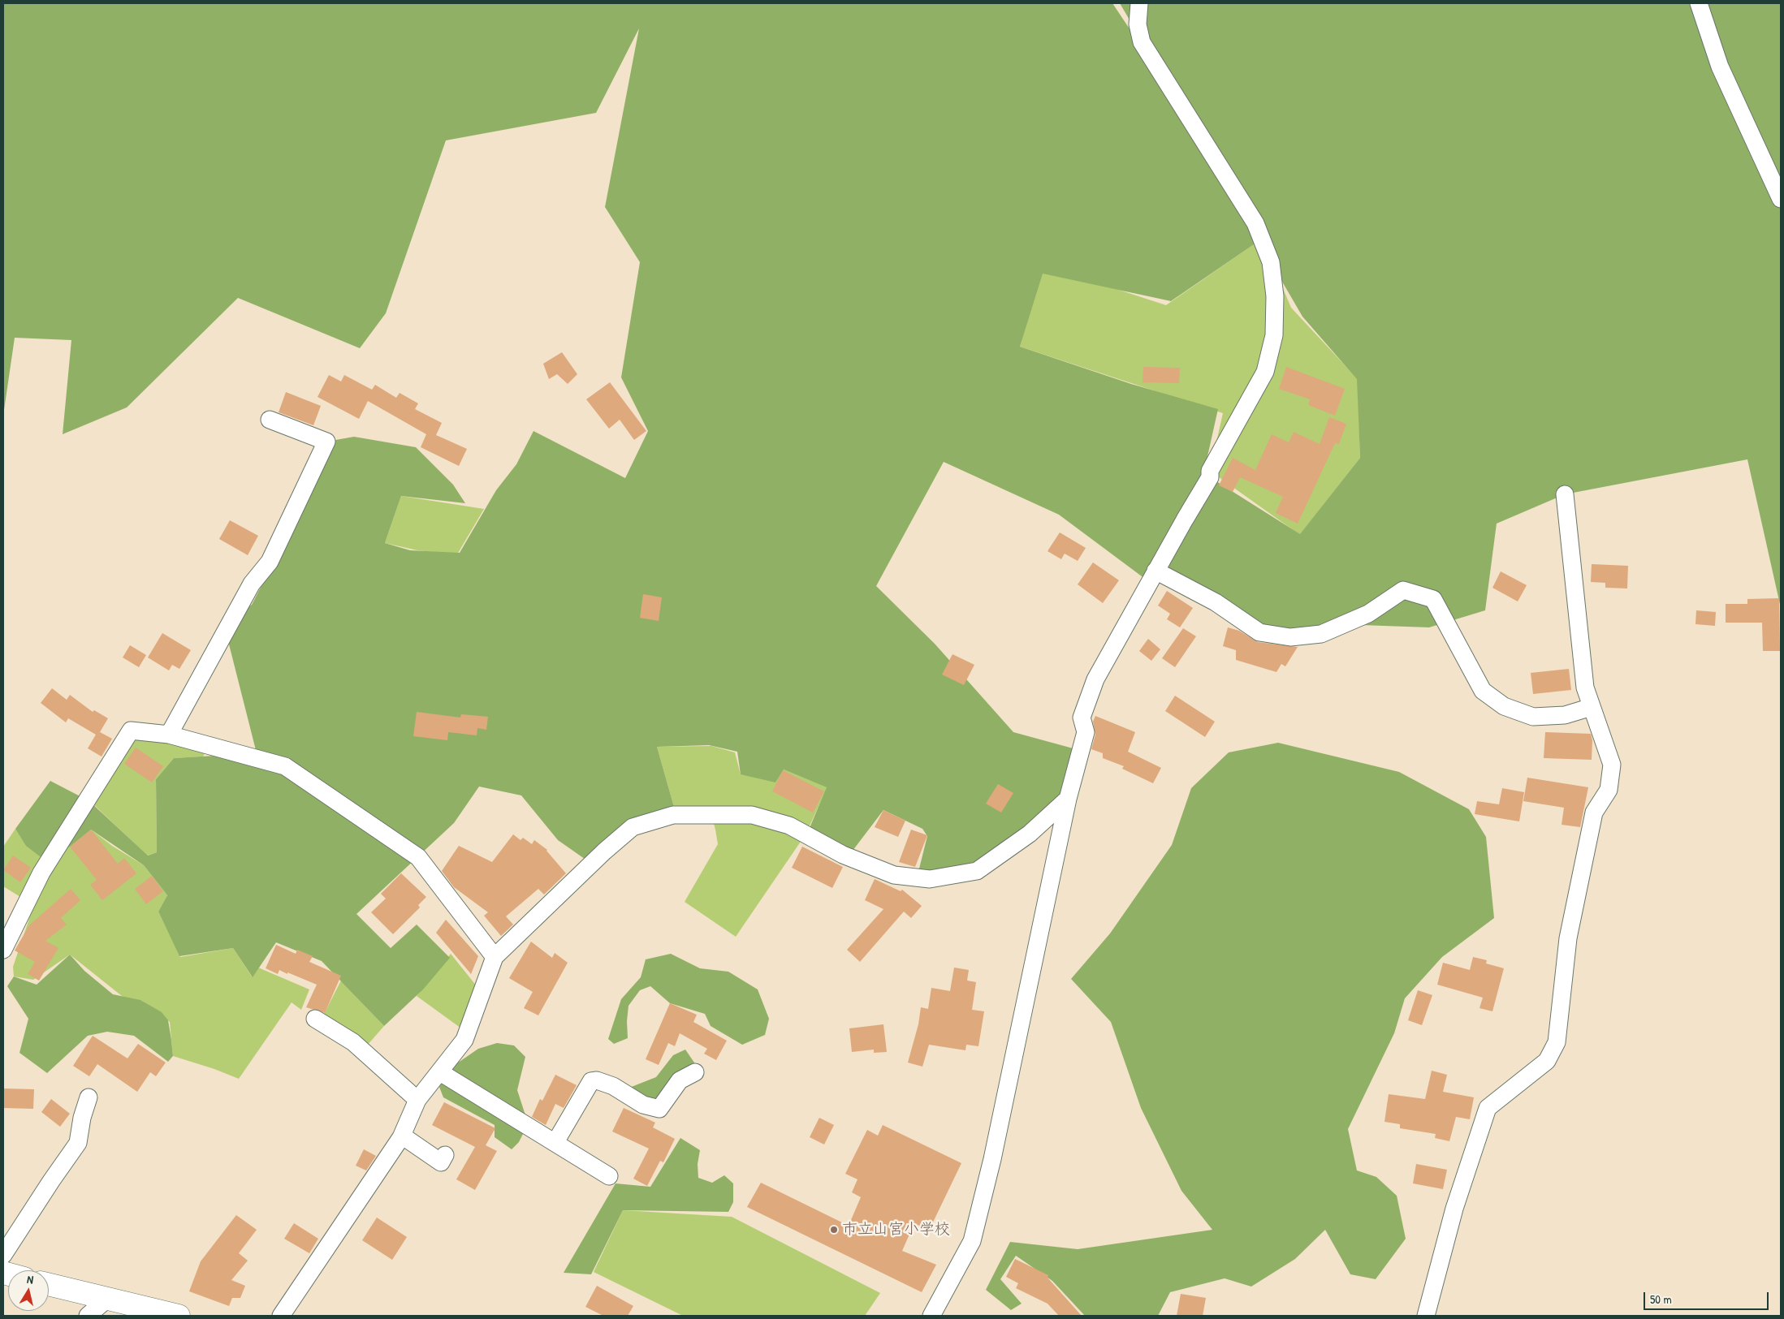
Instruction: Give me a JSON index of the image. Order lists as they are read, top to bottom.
{
  "places": ["市立山宮小学校"],
  "scale_bar": "50 m",
  "north": "top"
}
